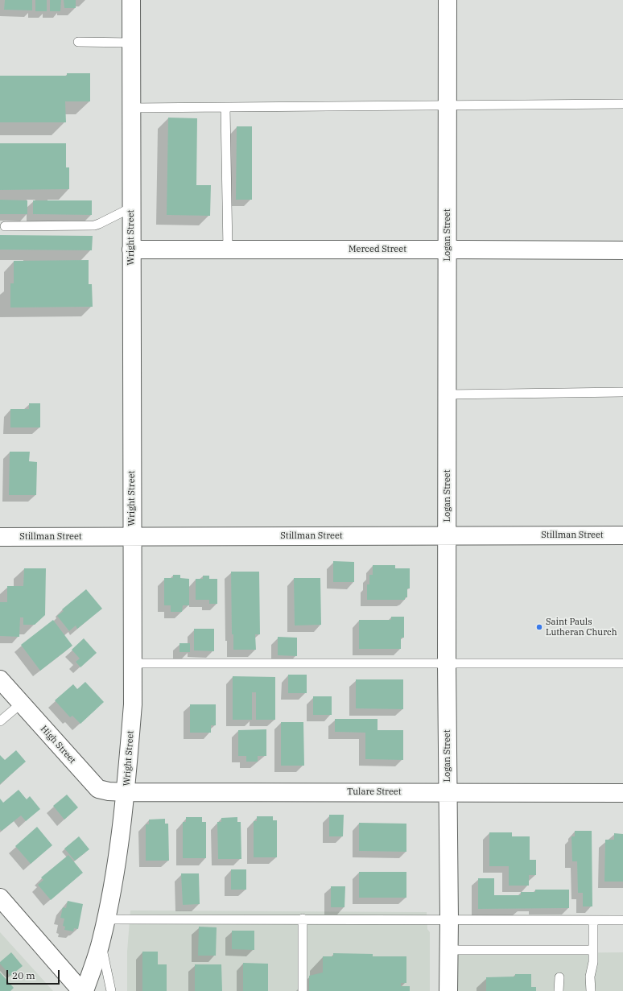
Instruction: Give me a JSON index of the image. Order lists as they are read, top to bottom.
{
  "streets": {
    "street": [
      "Logan Street",
      "Wright Street",
      "Merced Street",
      "Stillman Street",
      "High Street",
      "Tulare Street"
    ]
  },
  "crossings": [
    ["Logan Street", "Merced Street"],
    ["Logan Street", "Stillman Street"],
    ["Logan Street", "Tulare Street"],
    ["Wright Street", "Merced Street"],
    ["Wright Street", "Stillman Street"],
    ["Wright Street", "High Street"],
    ["Wright Street", "Tulare Street"],
    ["High Street", "Tulare Street"]
  ],
  "places": ["Saint Pauls Lutheran Church"],
  "scale_bar": "20 m"
}
